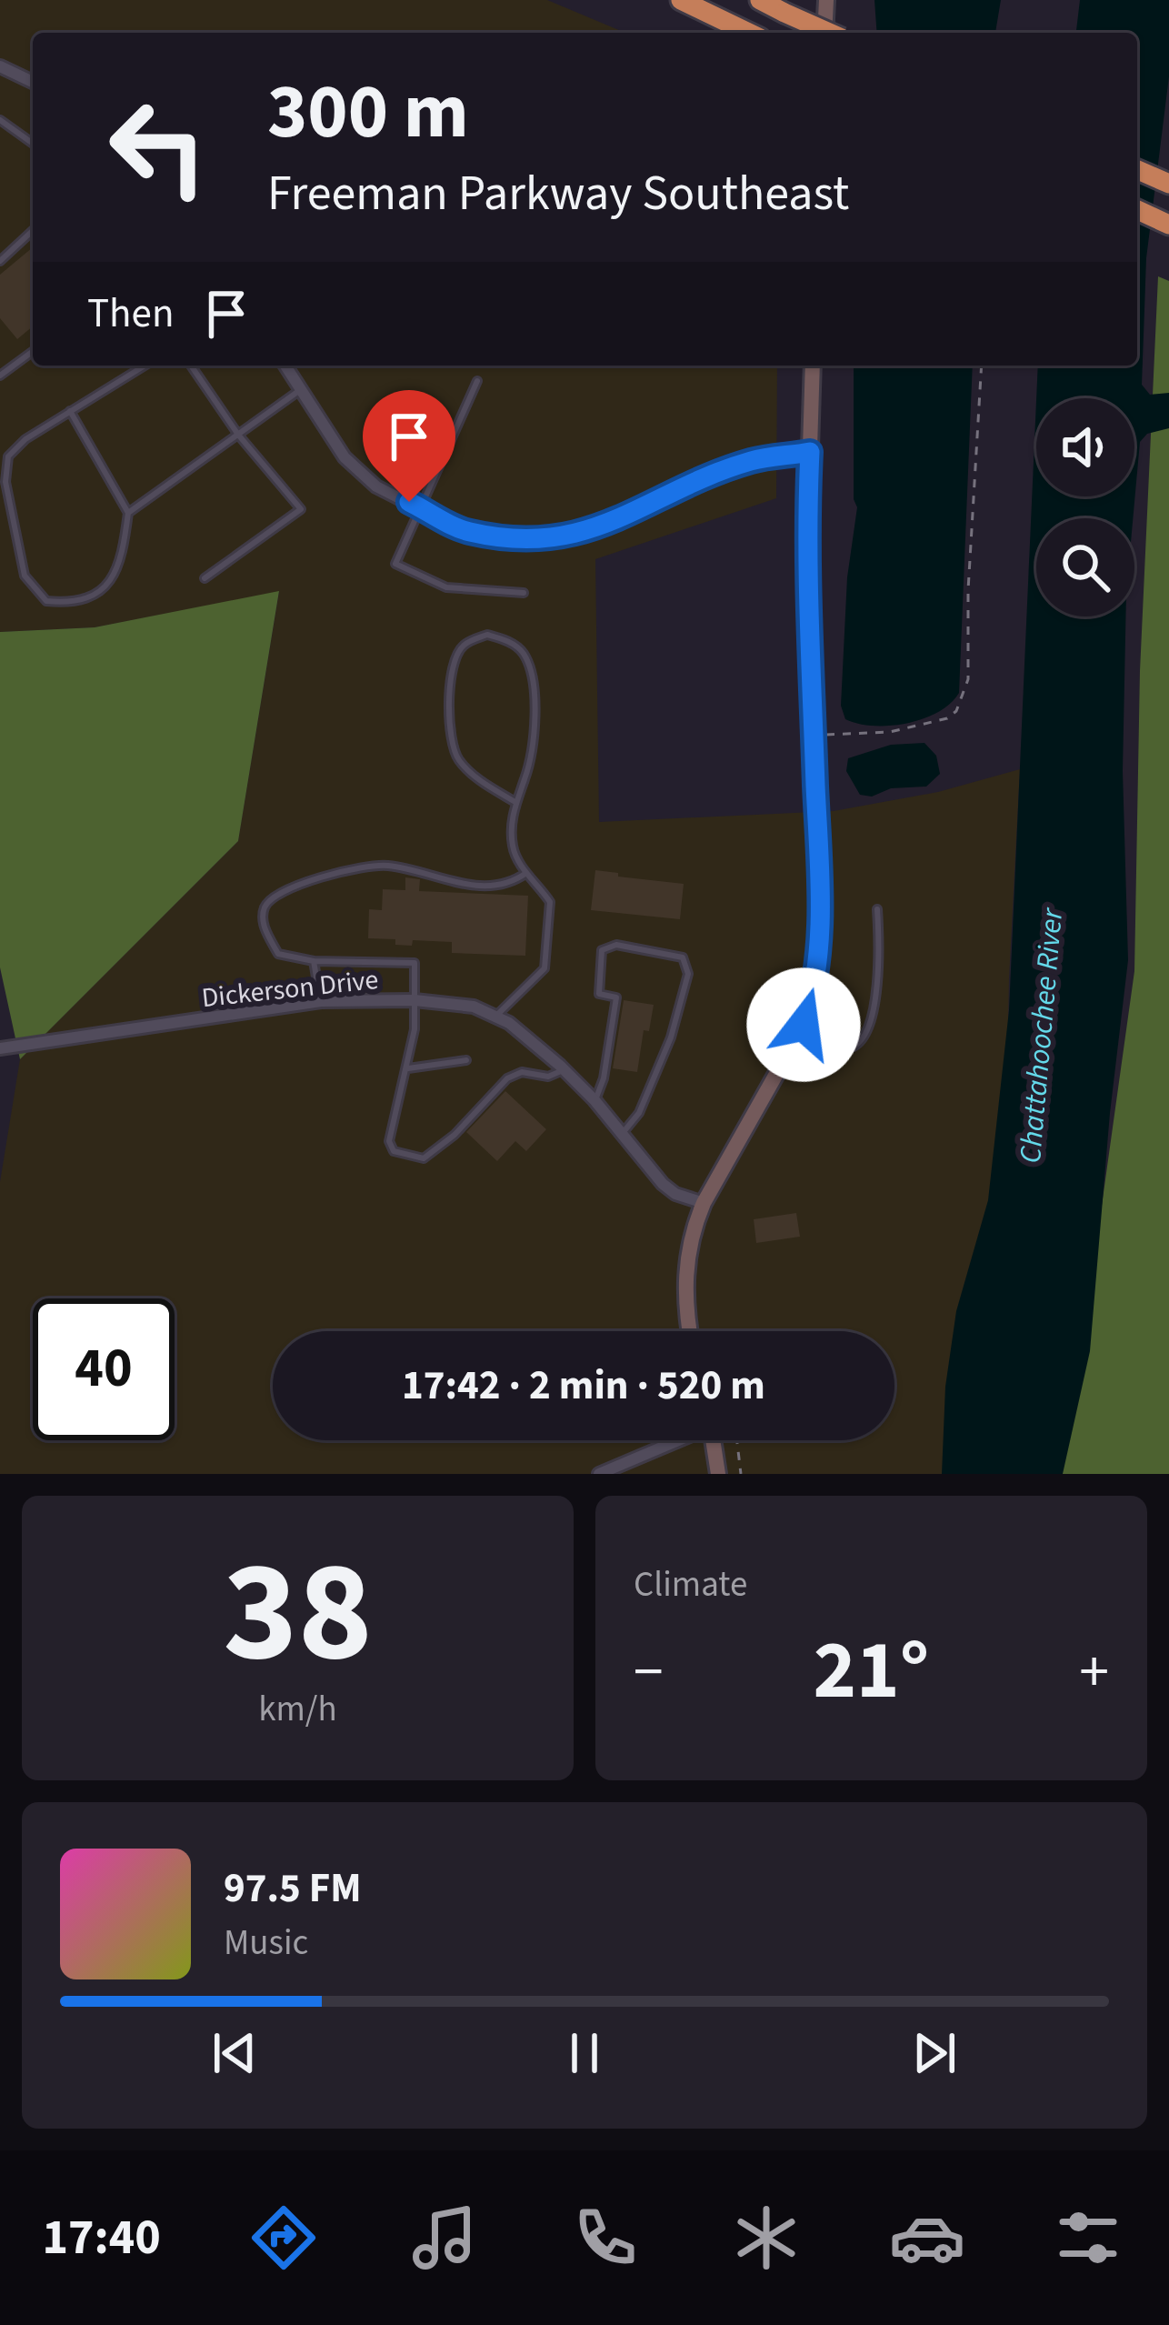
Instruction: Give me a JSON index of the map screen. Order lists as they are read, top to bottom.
{
  "streets": {
    "street": ["Dickerson Drive"]
  },
  "water": ["Chattahoochee River"],
  "page": {
    "turn": ["300 m", "Freeman Parkway Southeast"],
    "then": "Then",
    "limit": "40",
    "trip": "17:42 · 2 min · 520 m",
    "tile": [
      ["38", "km/h"],
      "Climate"
    ],
    "heat": ["−", "21°", "+"],
    "song": ["97.5 FM", "Music"],
    "tabs": "17:40"
  }
}
